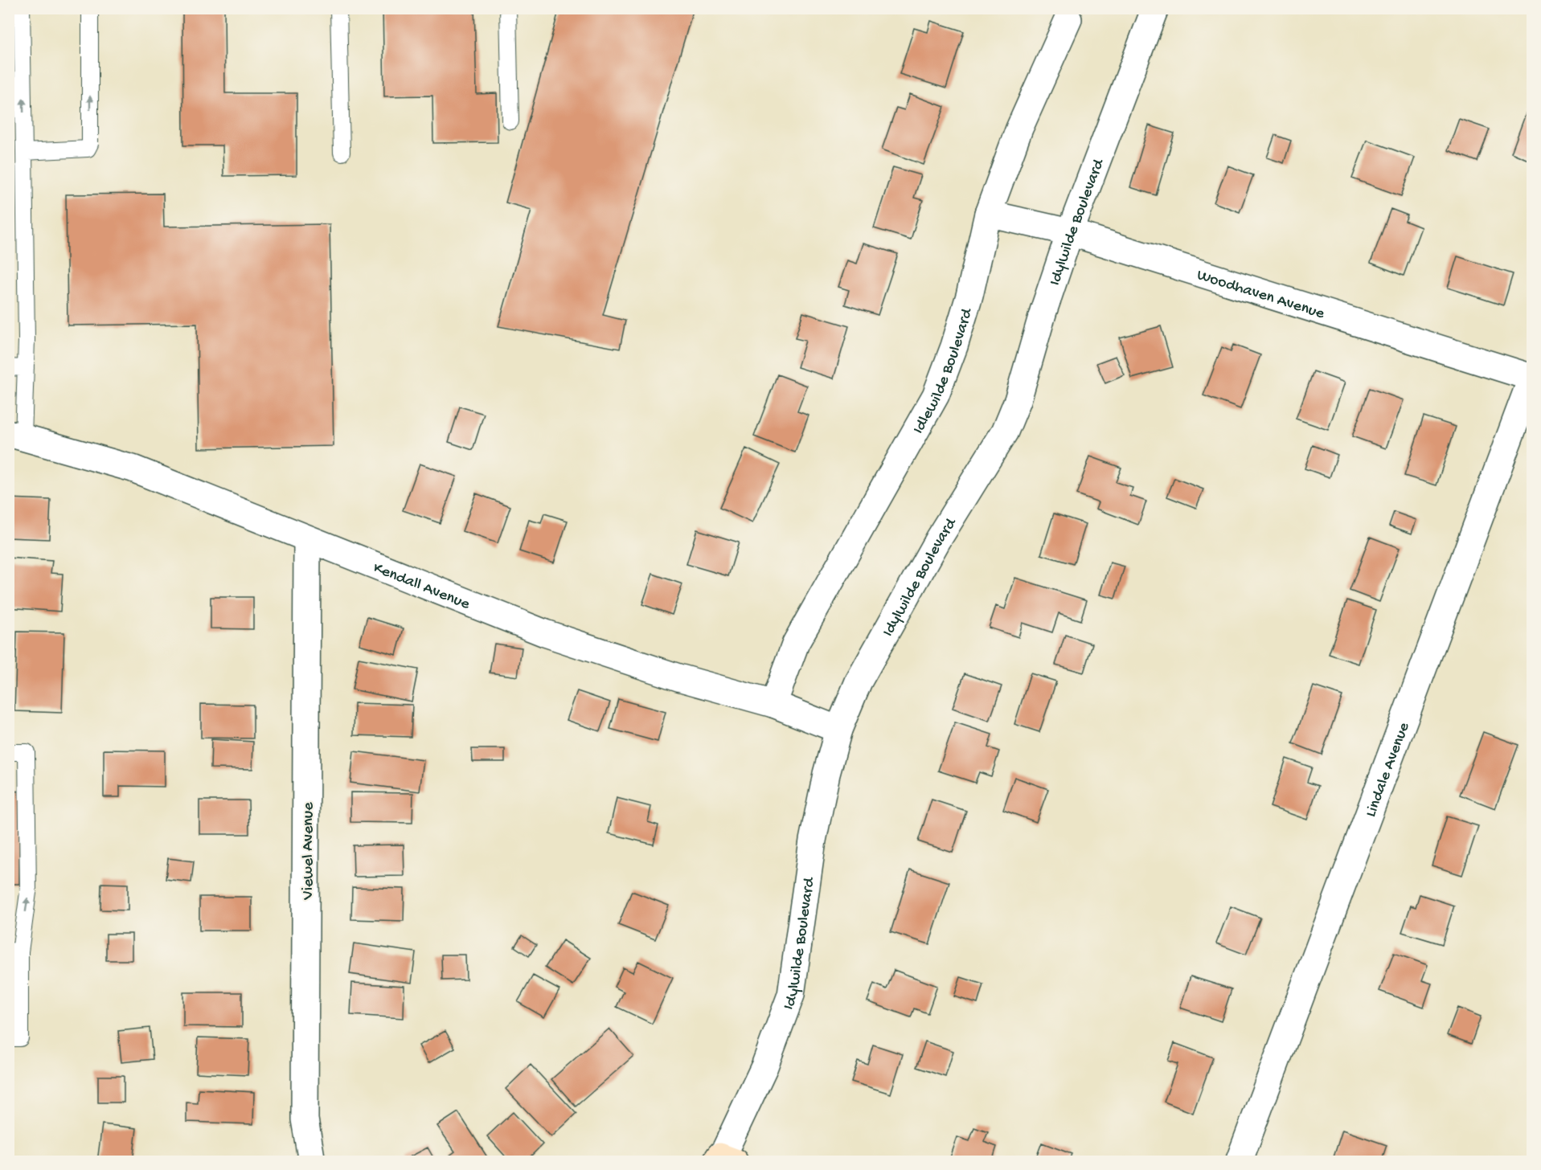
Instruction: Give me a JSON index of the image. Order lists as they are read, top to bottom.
{
  "streets": {
    "street": [
      "Idylwilde Boulevard",
      "Woodhaven Avenue",
      "Idlewilde Boulevard",
      "Kendall Avenue",
      "Lindale Avenue",
      "Viewel Avenue"
    ]
  },
  "crossings": [
    ["Idylwilde Boulevard", "Woodhaven Avenue"],
    ["Idylwilde Boulevard", "Kendall Avenue"],
    ["Woodhaven Avenue", "Idlewilde Boulevard"],
    ["Woodhaven Avenue", "Lindale Avenue"],
    ["Idlewilde Boulevard", "Kendall Avenue"],
    ["Kendall Avenue", "Viewel Avenue"]
  ]
}
